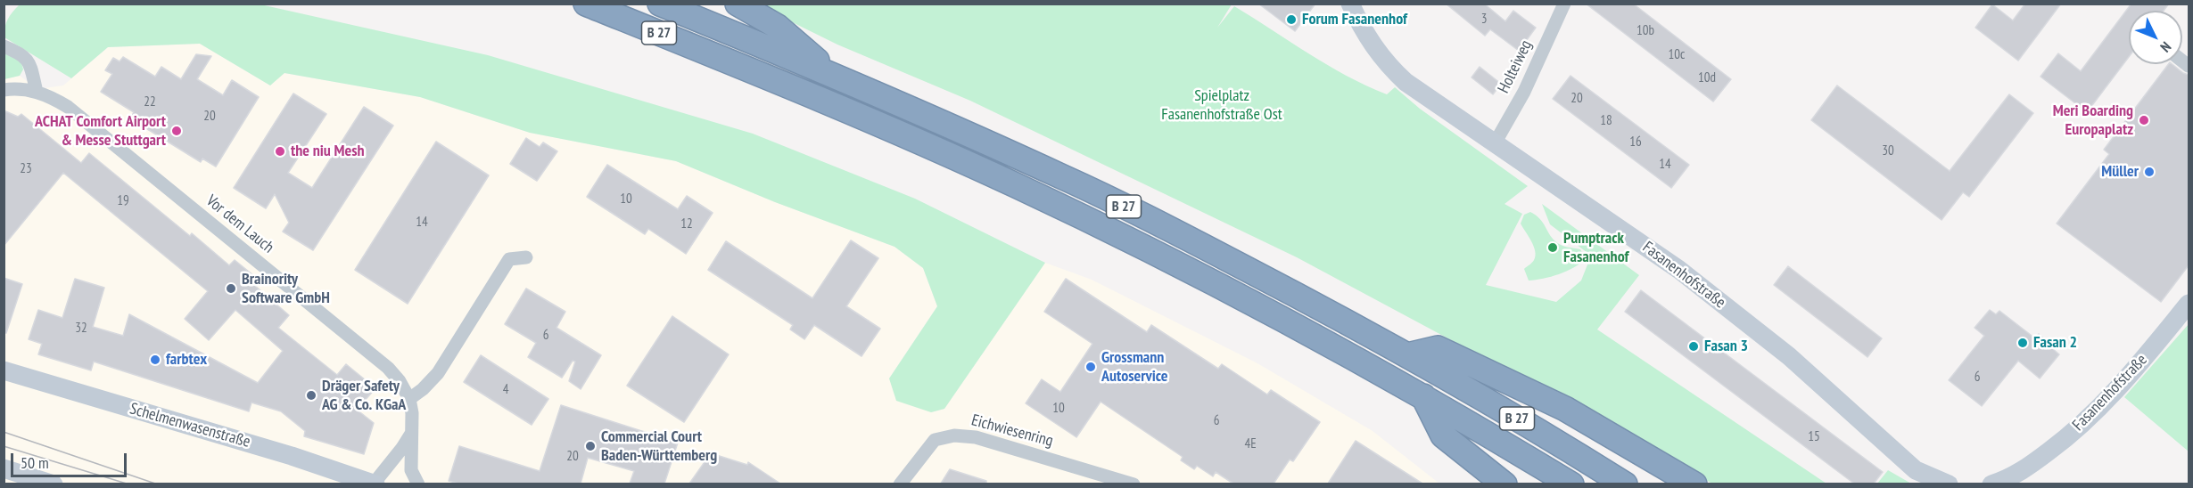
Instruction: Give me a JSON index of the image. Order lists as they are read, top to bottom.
{
  "streets": {
    "highway": ["B 27"],
    "street": [
      "Holteiweg",
      "Vor dem Lauch",
      "Fasanenhofstraße",
      "Schelmenwasenstraße",
      "Eichwiesenring"
    ]
  },
  "crossings": [
    ["Holteiweg", "Fasanenhofstraße"]
  ],
  "parks": ["Spielplatz Fasanenhofstraße Ost"],
  "places": [
    "Forum Fasanenhof",
    "Meri Boarding Europaplatz",
    "ACHAT Comfort Airport & Messe Stuttgart",
    "the niu Mesh",
    "Müller",
    "Pumptrack Fasanenhof",
    "Brainority Software GmbH",
    "Fasan 2",
    "Fasan 3",
    "farbtex",
    "Grossmann Autoservice",
    "Dräger Safety AG & Co. KGaA",
    "Commercial Court Baden-Württemberg"
  ],
  "house_numbers": [
    "3",
    "10b",
    "10c",
    "10d",
    "20",
    "22",
    "20",
    "18",
    "16",
    "30",
    "14",
    "23",
    "10",
    "19",
    "14",
    "12",
    "32",
    "6",
    "6",
    "4",
    "10",
    "6",
    "15",
    "4E",
    "20"
  ],
  "scale_bar": "50 m",
  "north": "bottom right"
}
